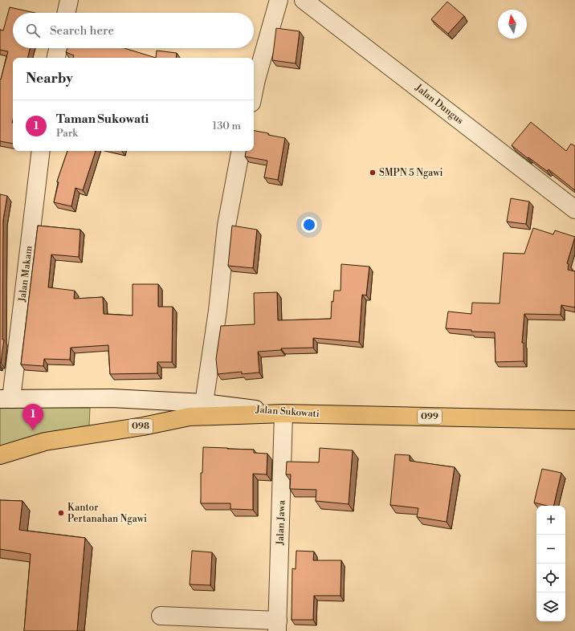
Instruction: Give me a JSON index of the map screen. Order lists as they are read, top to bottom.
{
  "streets": {
    "main road": ["Jalan Sukowati", "099", "098"],
    "street": ["Jalan Dungus", "Jalan Makam", "Jalan Jawa"]
  },
  "crossings": [
    ["Jalan Makam", "Jalan Sukowati"],
    ["Jalan Sukowati", "098"],
    ["Jalan Sukowati", "Jalan Jawa"],
    ["098", "Jalan Jawa"]
  ],
  "places": ["SMPN 5 Ngawi", "Kantor Pertanahan Ngawi"],
  "north": "top",
  "page": {
    "search": "Search here",
    "heading": "Nearby",
    "list": [
      {
        "mark": "1",
        "name": "Taman Sukowati",
        "note": "Park",
        "value": "130 m"
      }
    ],
    "pins": "1",
    "map_buttons": ["+", "−"]
  }
}
